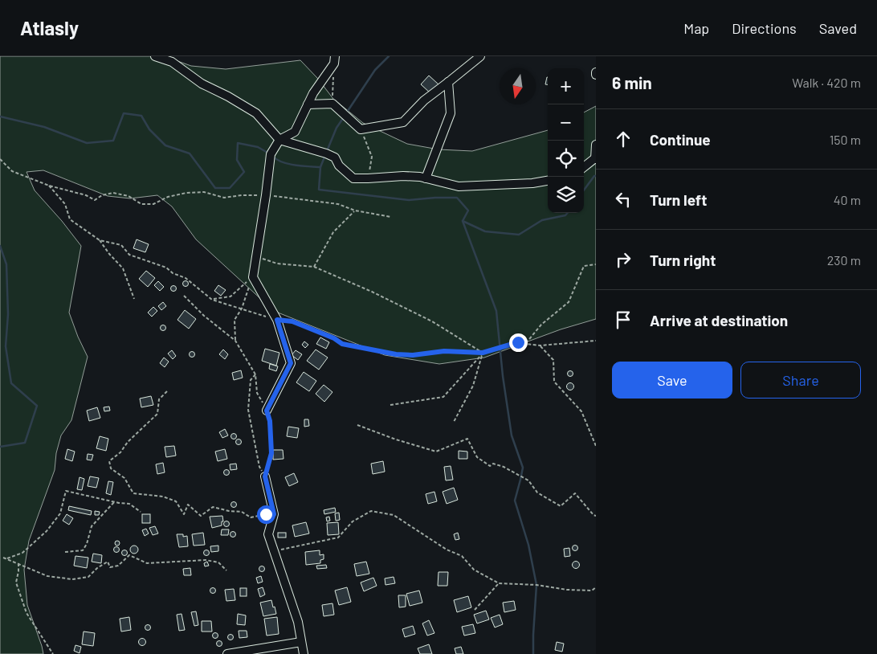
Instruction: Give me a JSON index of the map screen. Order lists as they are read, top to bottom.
{
  "north": "bottom",
  "page": {
    "header": "Atlasly",
    "nav": ["Map", "Directions", "Saved"],
    "heading": ["6 min", "Walk · 420 m"],
    "map_buttons": ["+", "−"],
    "list": [
      ["Continue", "150 m"],
      ["Turn left", "40 m"],
      ["Turn right", "230 m"],
      "Arrive at destination"
    ],
    "buttons": ["Save", "Share"]
  }
}
